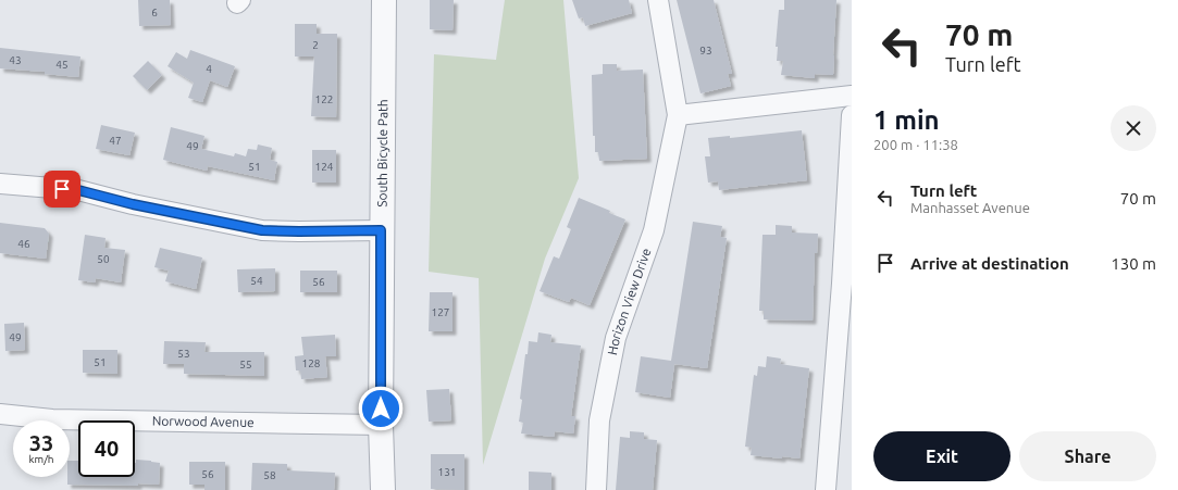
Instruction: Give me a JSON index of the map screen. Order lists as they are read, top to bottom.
{
  "streets": {
    "street": ["South Bicycle Path", "Horizon View Drive", "Norwood Avenue"]
  },
  "crossings": [
    ["South Bicycle Path", "Norwood Avenue"]
  ],
  "house_numbers": [
    "6",
    "2",
    "93",
    "43",
    "45",
    "4",
    "122",
    "47",
    "49",
    "51",
    "124",
    "46",
    "50",
    "54",
    "56",
    "127",
    "49",
    "53",
    "51",
    "128",
    "55",
    "131",
    "56",
    "58"
  ],
  "page": {
    "turn": ["70 m", "Turn left"],
    "heading": ["1 min", "200 m · 11:38"],
    "list": [
      {
        "name": "Turn left",
        "note": "Manhasset Avenue",
        "value": "70 m"
      },
      {
        "name": "Arrive at destination",
        "value": "130 m"
      }
    ],
    "speed": "33 km/h",
    "limit": "40",
    "buttons": ["Exit", "Share"]
  }
}
